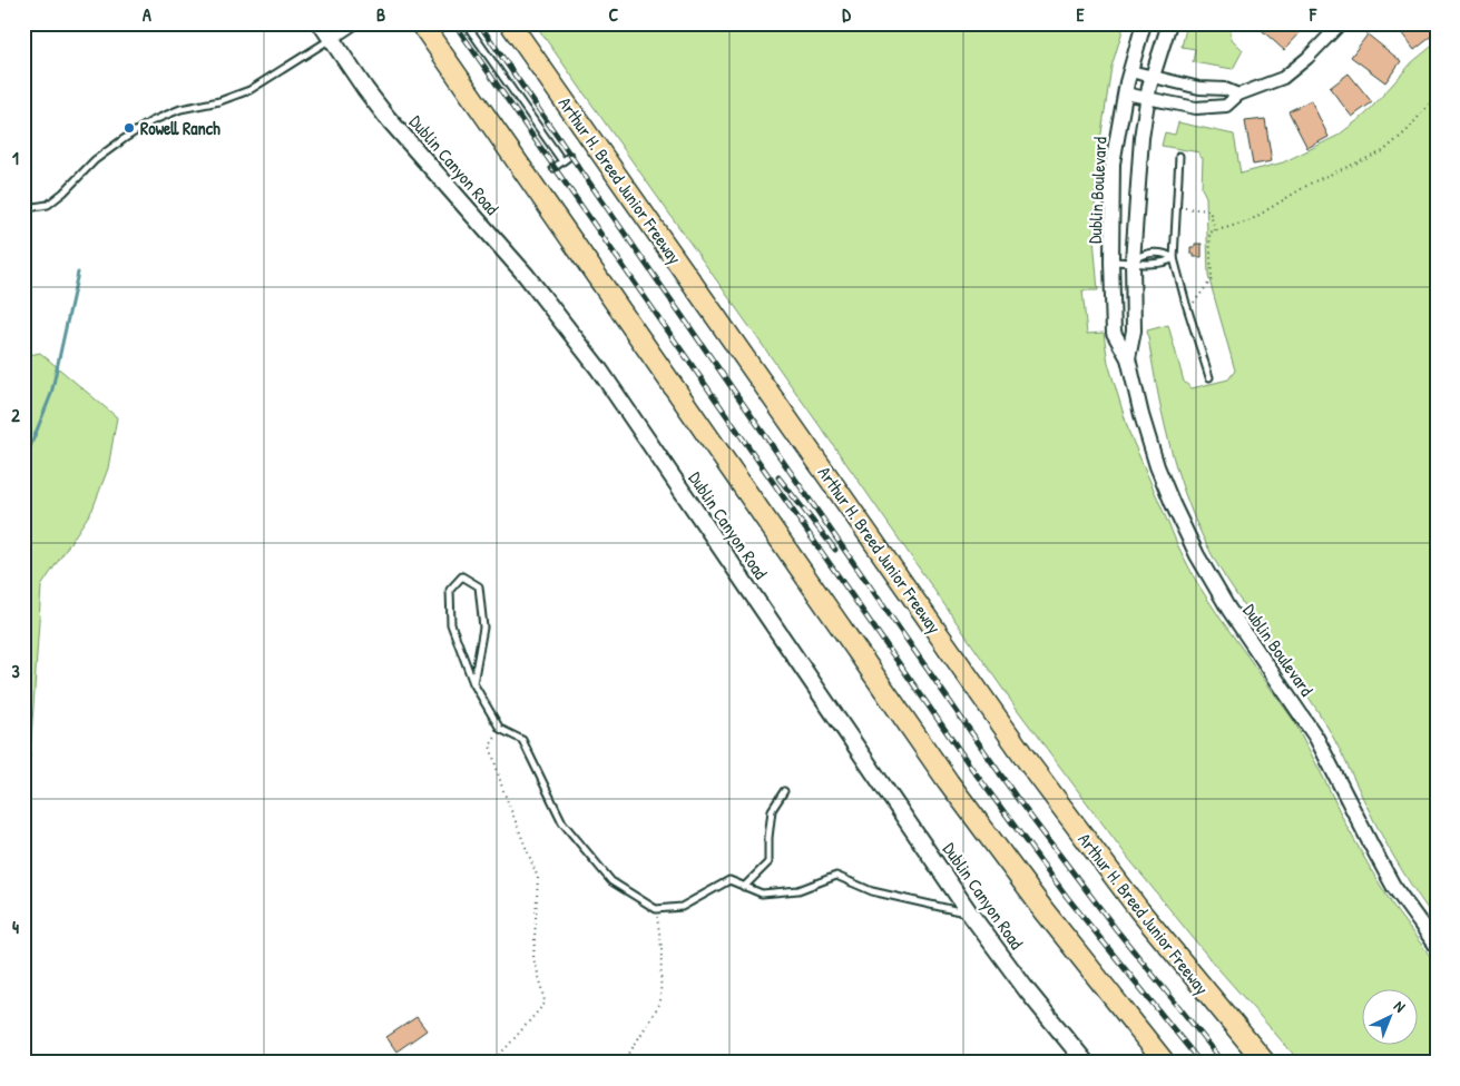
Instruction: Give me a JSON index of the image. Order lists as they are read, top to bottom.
{
  "streets": {
    "highway": ["Arthur H. Breed Junior Freeway"],
    "main road": ["Dublin Canyon Road"],
    "street": ["Dublin Boulevard"]
  },
  "places": ["Rowell Ranch"],
  "north": "top right",
  "grid": {
    "columns": [
      "A",
      "B",
      "C",
      "D",
      "E",
      "F"
    ],
    "rows": [
      "1",
      "2",
      "3",
      "4"
    ]
  }
}
